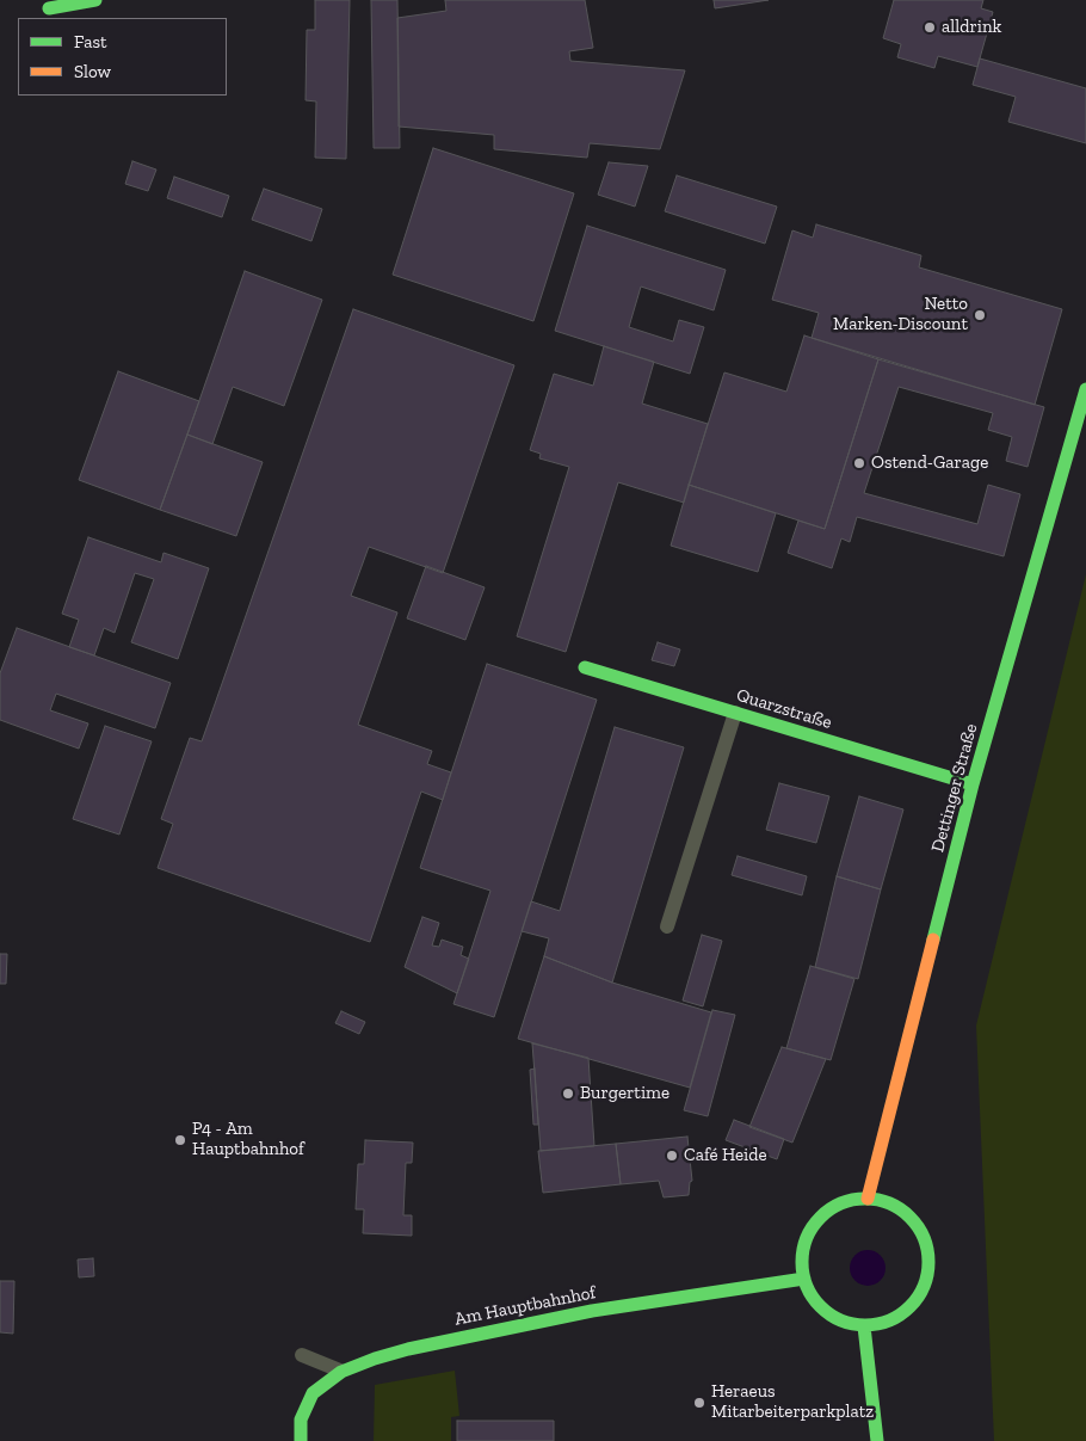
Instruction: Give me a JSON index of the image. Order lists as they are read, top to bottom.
{
  "streets": {
    "street": ["Quarzstraße", "Dettinger Straße", "Am Hauptbahnhof"]
  },
  "crossings": [
    ["Quarzstraße", "Dettinger Straße"],
    ["Dettinger Straße", "Am Hauptbahnhof"]
  ],
  "places": [
    "alldrink",
    "Netto Marken-Discount",
    "Ostend-Garage",
    "Burgertime",
    "P4 - Am Hauptbahnhof",
    "Café Heide",
    "Heraeus Mitarbeiterparkplatz"
  ],
  "legend": ["Fast", "Slow"]
}
